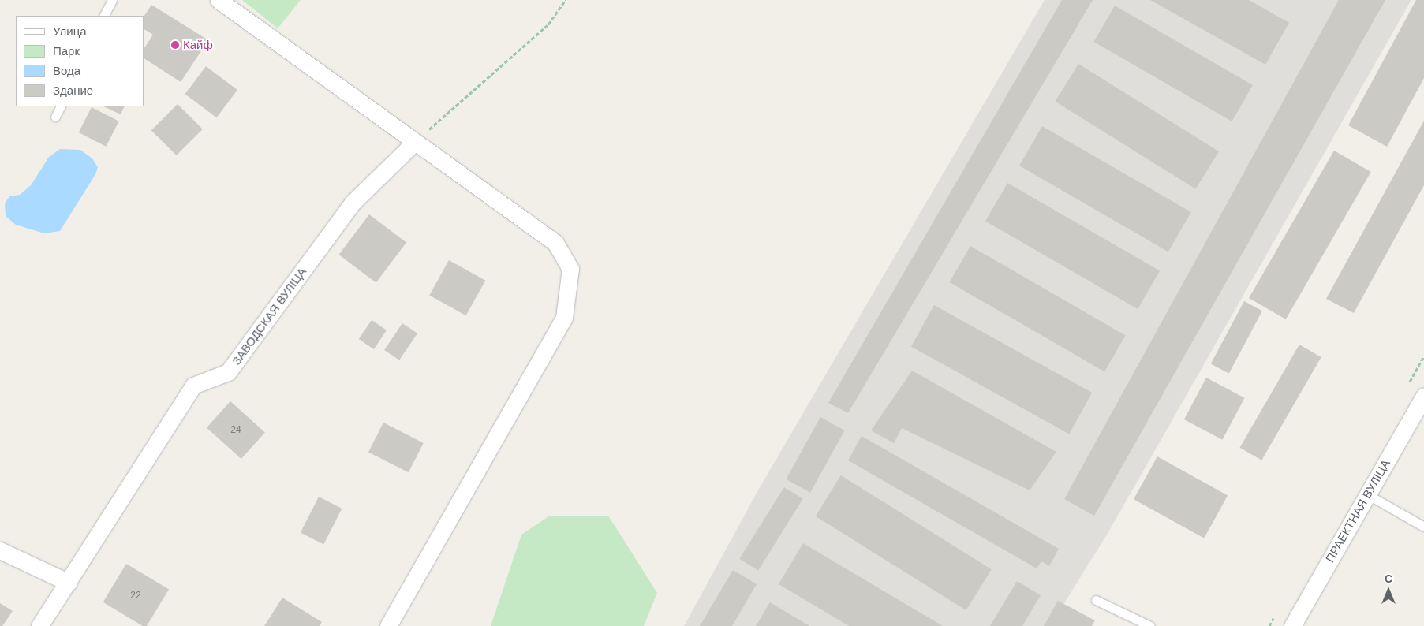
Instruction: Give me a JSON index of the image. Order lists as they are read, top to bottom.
{
  "streets": {
    "street": ["ЗАВОДСКАЯ ВУЛІЦА", "ПРАЕКТНАЯ ВУЛІЦА"]
  },
  "places": ["Кайф"],
  "house_numbers": ["24", "22"],
  "legend": [
    "Улица",
    "Парк",
    "Вода",
    "Здание"
  ],
  "north": "top"
}
